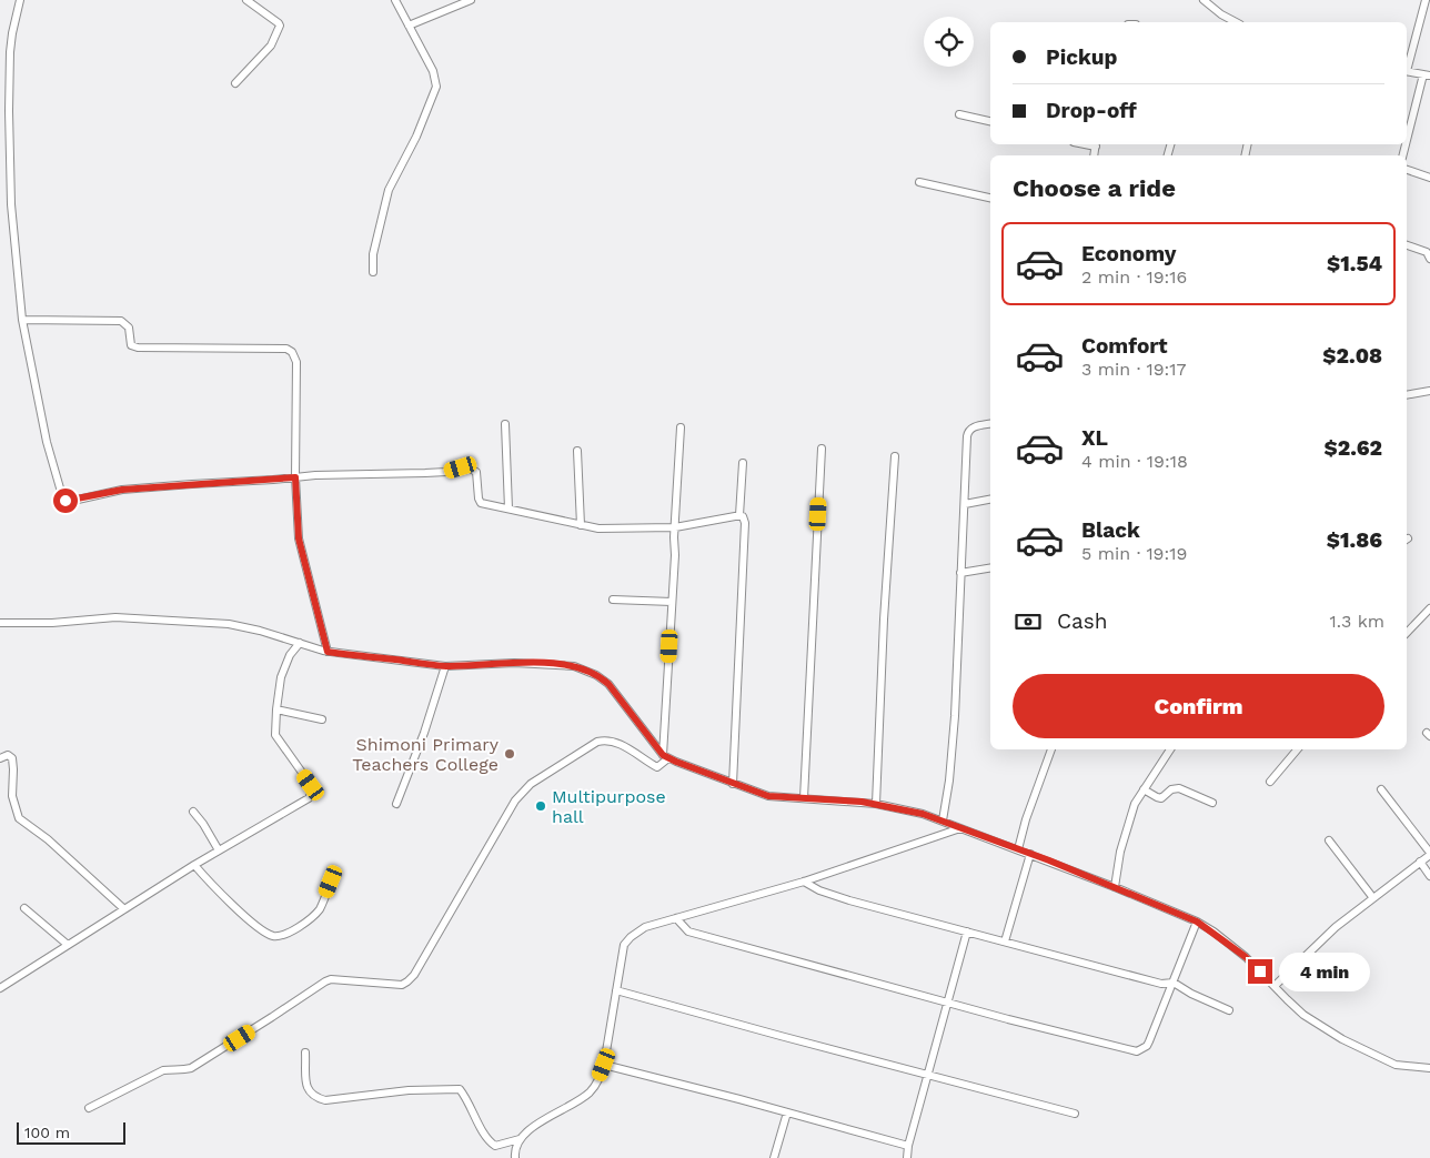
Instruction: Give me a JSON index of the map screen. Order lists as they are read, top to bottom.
{
  "places": ["Shimoni Primary Teachers College", "Multipurpose hall"],
  "scale_bar": "100 m",
  "page": {
    "banner": ["Pickup", "Drop-off"],
    "heading": "Choose a ride",
    "list": [
      {
        "name": "Economy",
        "note": "2 min · 19:16",
        "value": "$1.54"
      },
      {
        "name": "Comfort",
        "note": "3 min · 19:17",
        "value": "$2.08"
      },
      {
        "name": "XL",
        "note": "4 min · 19:18",
        "value": "$2.62"
      },
      {
        "name": "Black",
        "note": "5 min · 19:19",
        "value": "$1.86"
      }
    ],
    "pay": ["Cash", "1.3 km"],
    "buttons": "Confirm",
    "bubble": "4 min",
    "scale": "100 m"
  }
}
